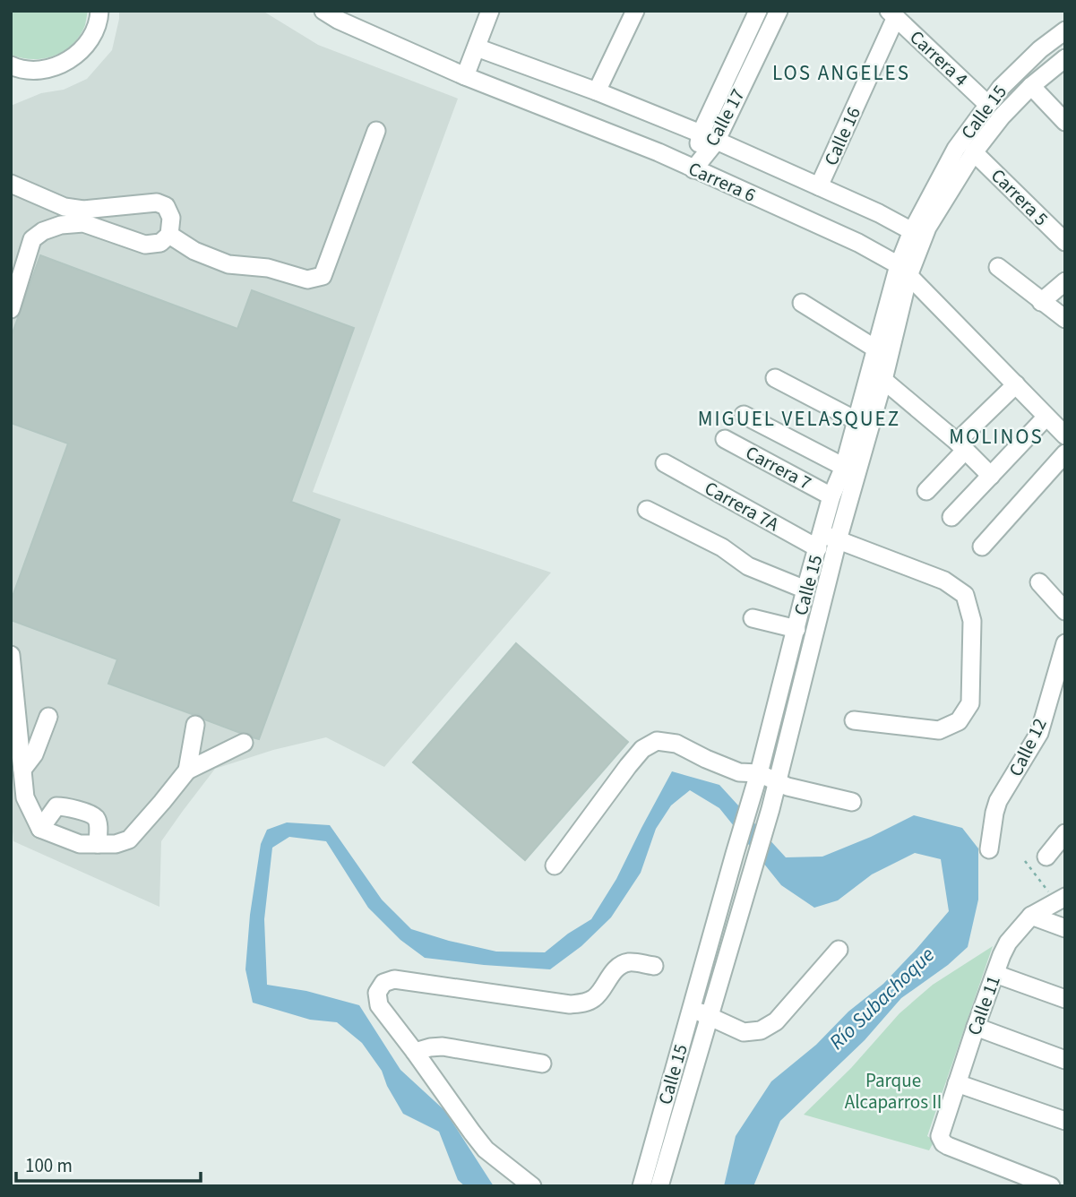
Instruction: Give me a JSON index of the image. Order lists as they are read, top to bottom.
{
  "streets": {
    "street": [
      "Carrera 4",
      "Calle 15",
      "Calle 17",
      "Calle 16",
      "Carrera 6",
      "Carrera 5",
      "Carrera 7",
      "Carrera 7A",
      "Calle 12",
      "Calle 11"
    ]
  },
  "crossings": [
    ["Carrera 4", "Calle 15"],
    ["Carrera 4", "Calle 16"],
    ["Calle 15", "Carrera 6"],
    ["Calle 15", "Carrera 5"],
    ["Calle 15", "Carrera 7"],
    ["Calle 15", "Carrera 7A"],
    ["Calle 17", "Carrera 6"],
    ["Calle 16", "Carrera 6"]
  ],
  "districts": ["LOS ANGELES", "MIGUEL VELASQUEZ", "MOLINOS"],
  "water": ["Río Subachoque"],
  "parks": ["Parque Alcaparros II"],
  "scale_bar": "100 m"
}
